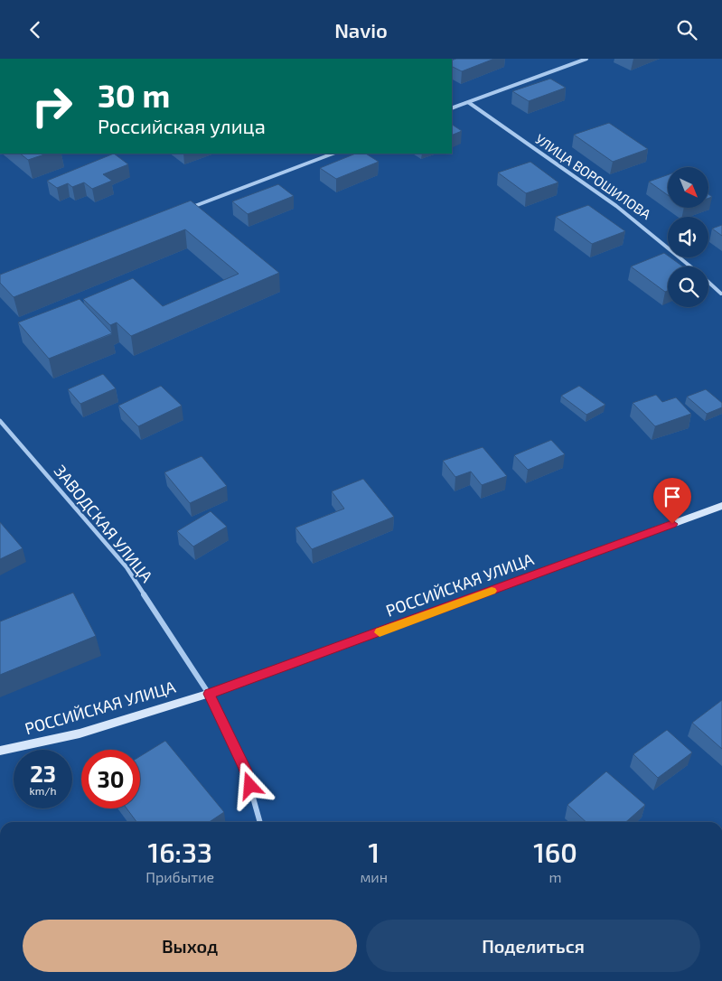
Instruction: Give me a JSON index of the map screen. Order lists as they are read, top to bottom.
{
  "streets": {
    "street": ["УЛИЦА ВОРОШИЛОВА", "ЗАВОДСКАЯ УЛИЦА", "РОССИЙСКАЯ УЛИЦА"]
  },
  "crossings": [
    ["ЗАВОДСКАЯ УЛИЦА", "РОССИЙСКАЯ УЛИЦА"]
  ],
  "north": "bottom right",
  "page": {
    "header": "Navio",
    "turn": ["30 m", "Российская улица"],
    "speed": "23 km/h",
    "limit": "30",
    "eta": [
      "16:33",
      "Прибытие",
      "1",
      "мин",
      "160",
      "m"
    ],
    "buttons": ["Выход", "Поделиться"]
  }
}
